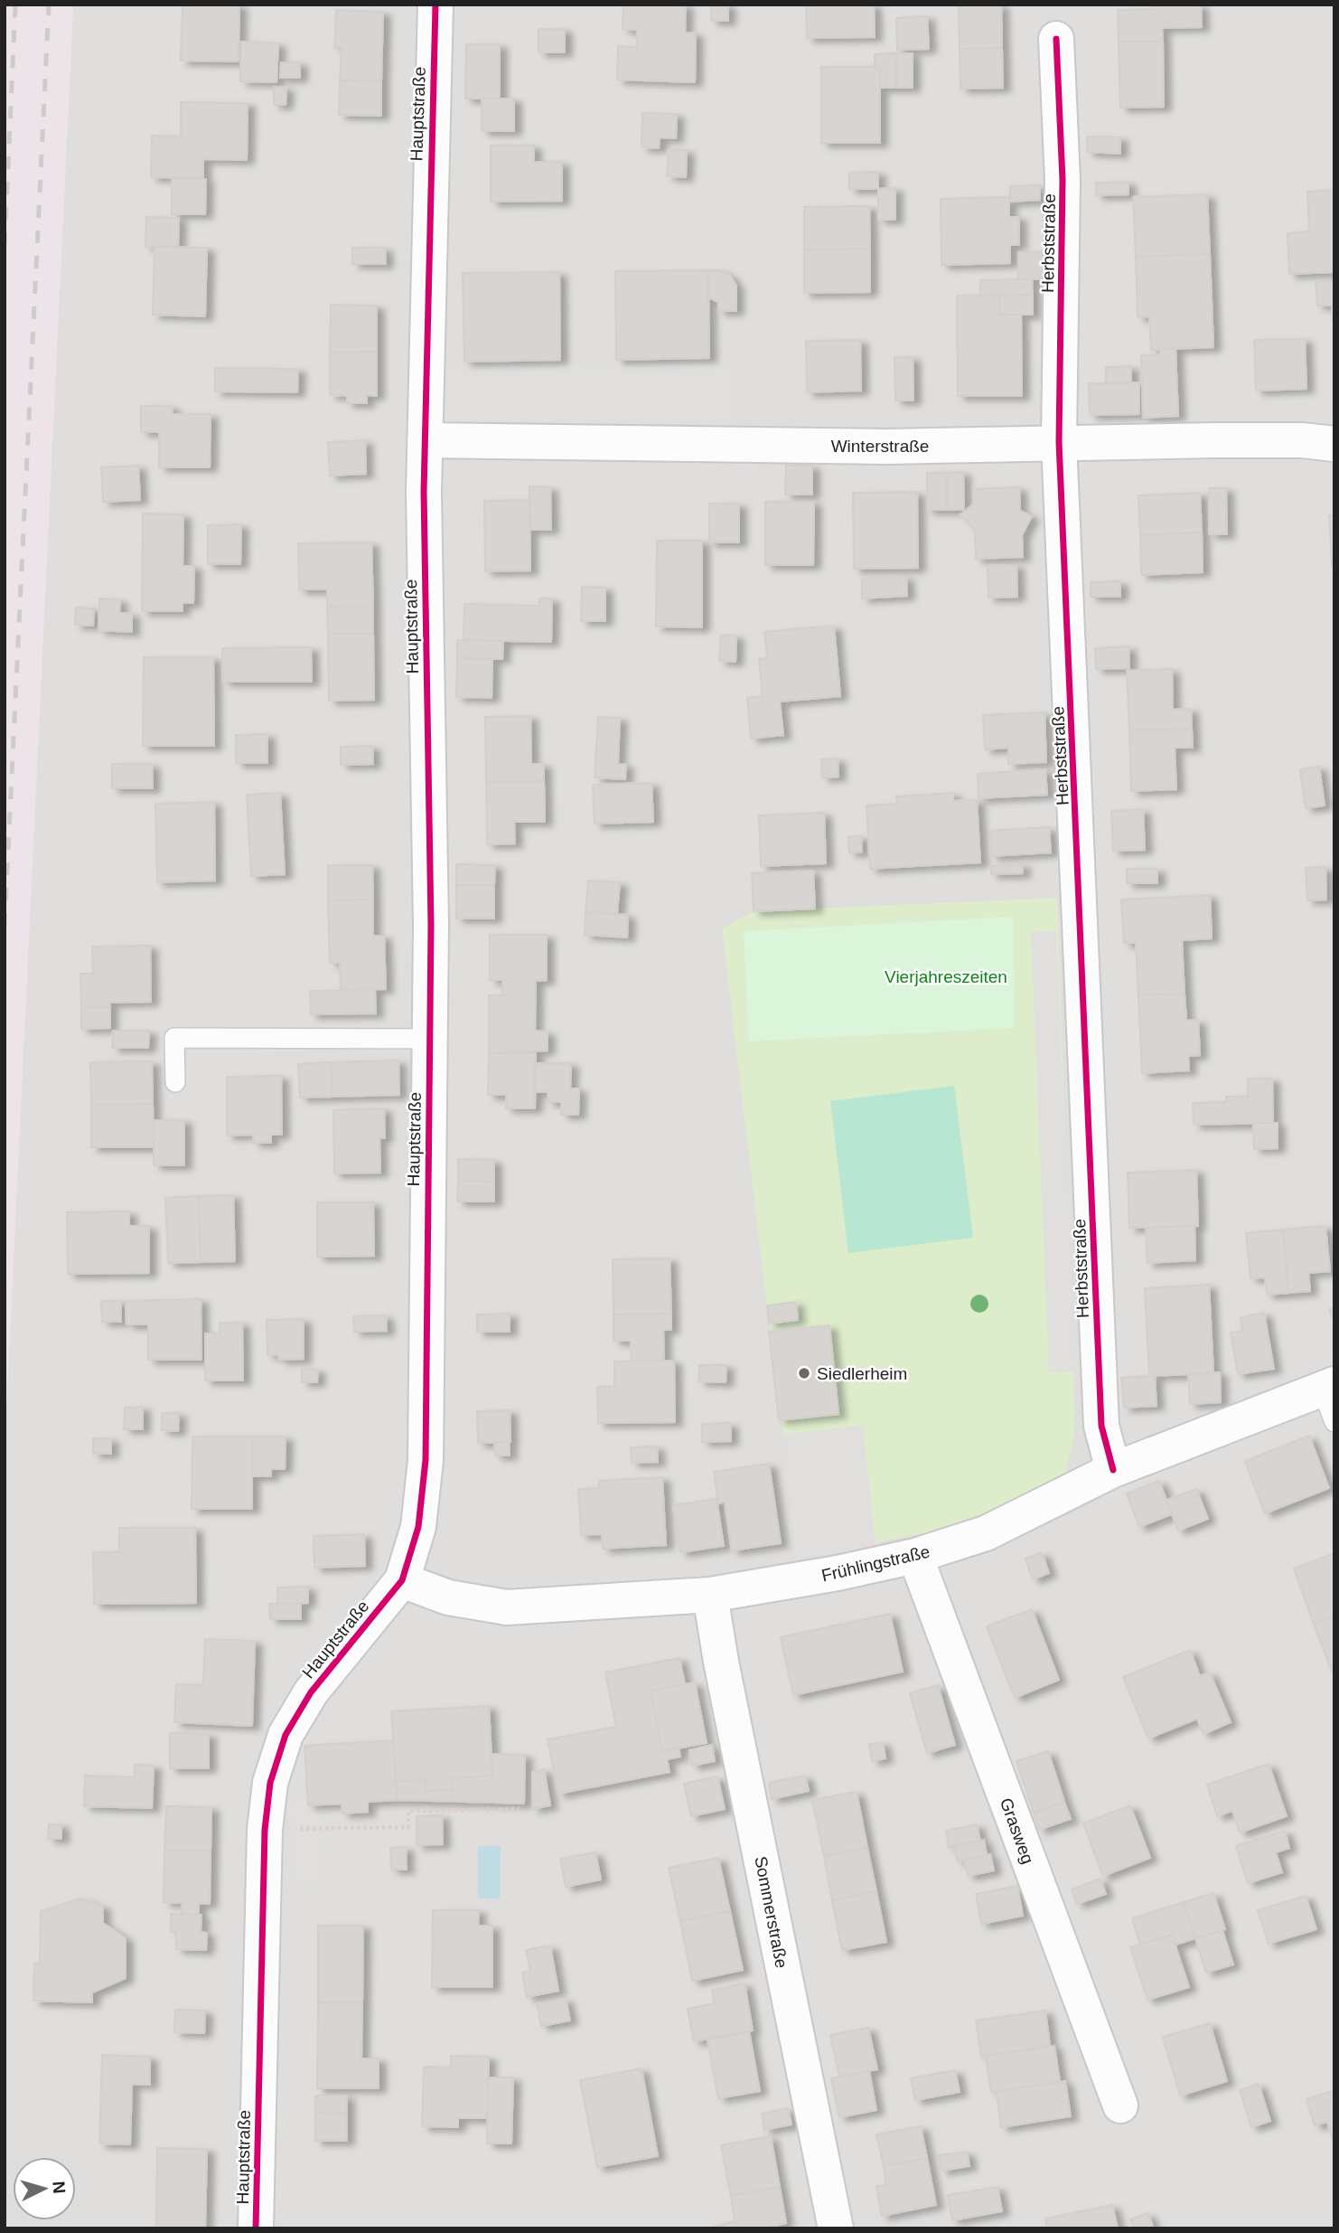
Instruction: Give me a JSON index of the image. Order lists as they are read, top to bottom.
{
  "streets": {
    "street": [
      "Hauptstraße",
      "Herbststraße",
      "Winterstraße",
      "Frühlingstraße",
      "Grasweg",
      "Sommerstraße"
    ]
  },
  "crossings": [
    ["Hauptstraße", "Winterstraße"],
    ["Hauptstraße", "Frühlingstraße"],
    ["Herbststraße", "Winterstraße"],
    ["Herbststraße", "Frühlingstraße"],
    ["Frühlingstraße", "Grasweg"],
    ["Frühlingstraße", "Sommerstraße"]
  ],
  "parks": ["Vierjahreszeiten"],
  "places": ["Siedlerheim"],
  "north": "right"
}
